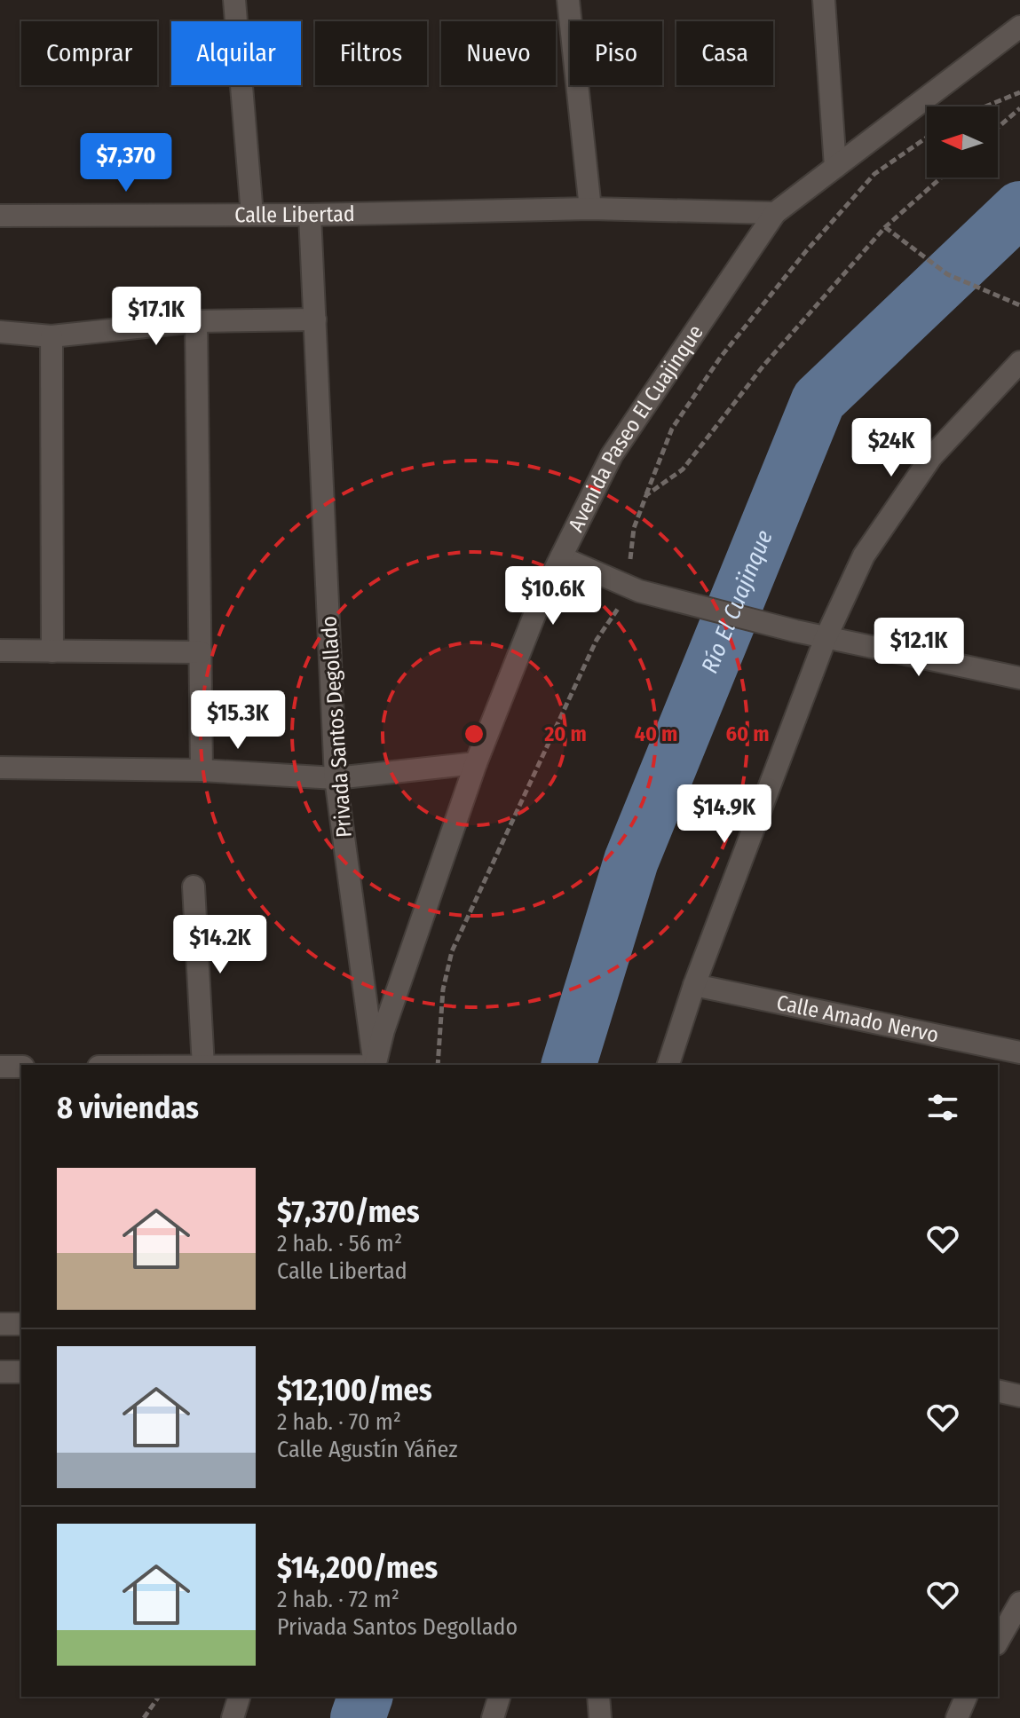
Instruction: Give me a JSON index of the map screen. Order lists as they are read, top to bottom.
{
  "streets": {
    "street": [
      "Calle Libertad",
      "Avenida Paseo El Cuajinque",
      "Privada Santos Degollado",
      "Calle Amado Nervo"
    ]
  },
  "crossings": [
    ["Calle Libertad", "Avenida Paseo El Cuajinque"],
    ["Calle Libertad", "Privada Santos Degollado"]
  ],
  "water": ["Río El Cuajinque"],
  "north": "left",
  "page": {
    "chip": [
      "Comprar",
      "Alquilar",
      "Filtros",
      "Nuevo",
      "Piso",
      "Casa"
    ],
    "price": [
      "$7,370",
      "$17.1K",
      "$24K",
      "$10.6K",
      "$12.1K",
      "$15.3K",
      "$14.9K",
      "$14.2K"
    ],
    "heading": "8 viviendas",
    "list": [
      {
        "name": "$7,370/mes",
        "note": "2 hab. · 56 m² · Calle Libertad"
      },
      {
        "name": "$12,100/mes",
        "note": "2 hab. · 70 m² · Calle Agustín Yáñez"
      },
      {
        "name": "$14,200/mes",
        "note": "2 hab. · 72 m² · Privada Santos Degollado"
      }
    ]
  },
  "rings": ["20 m", "40 m", "60 m"]
}
